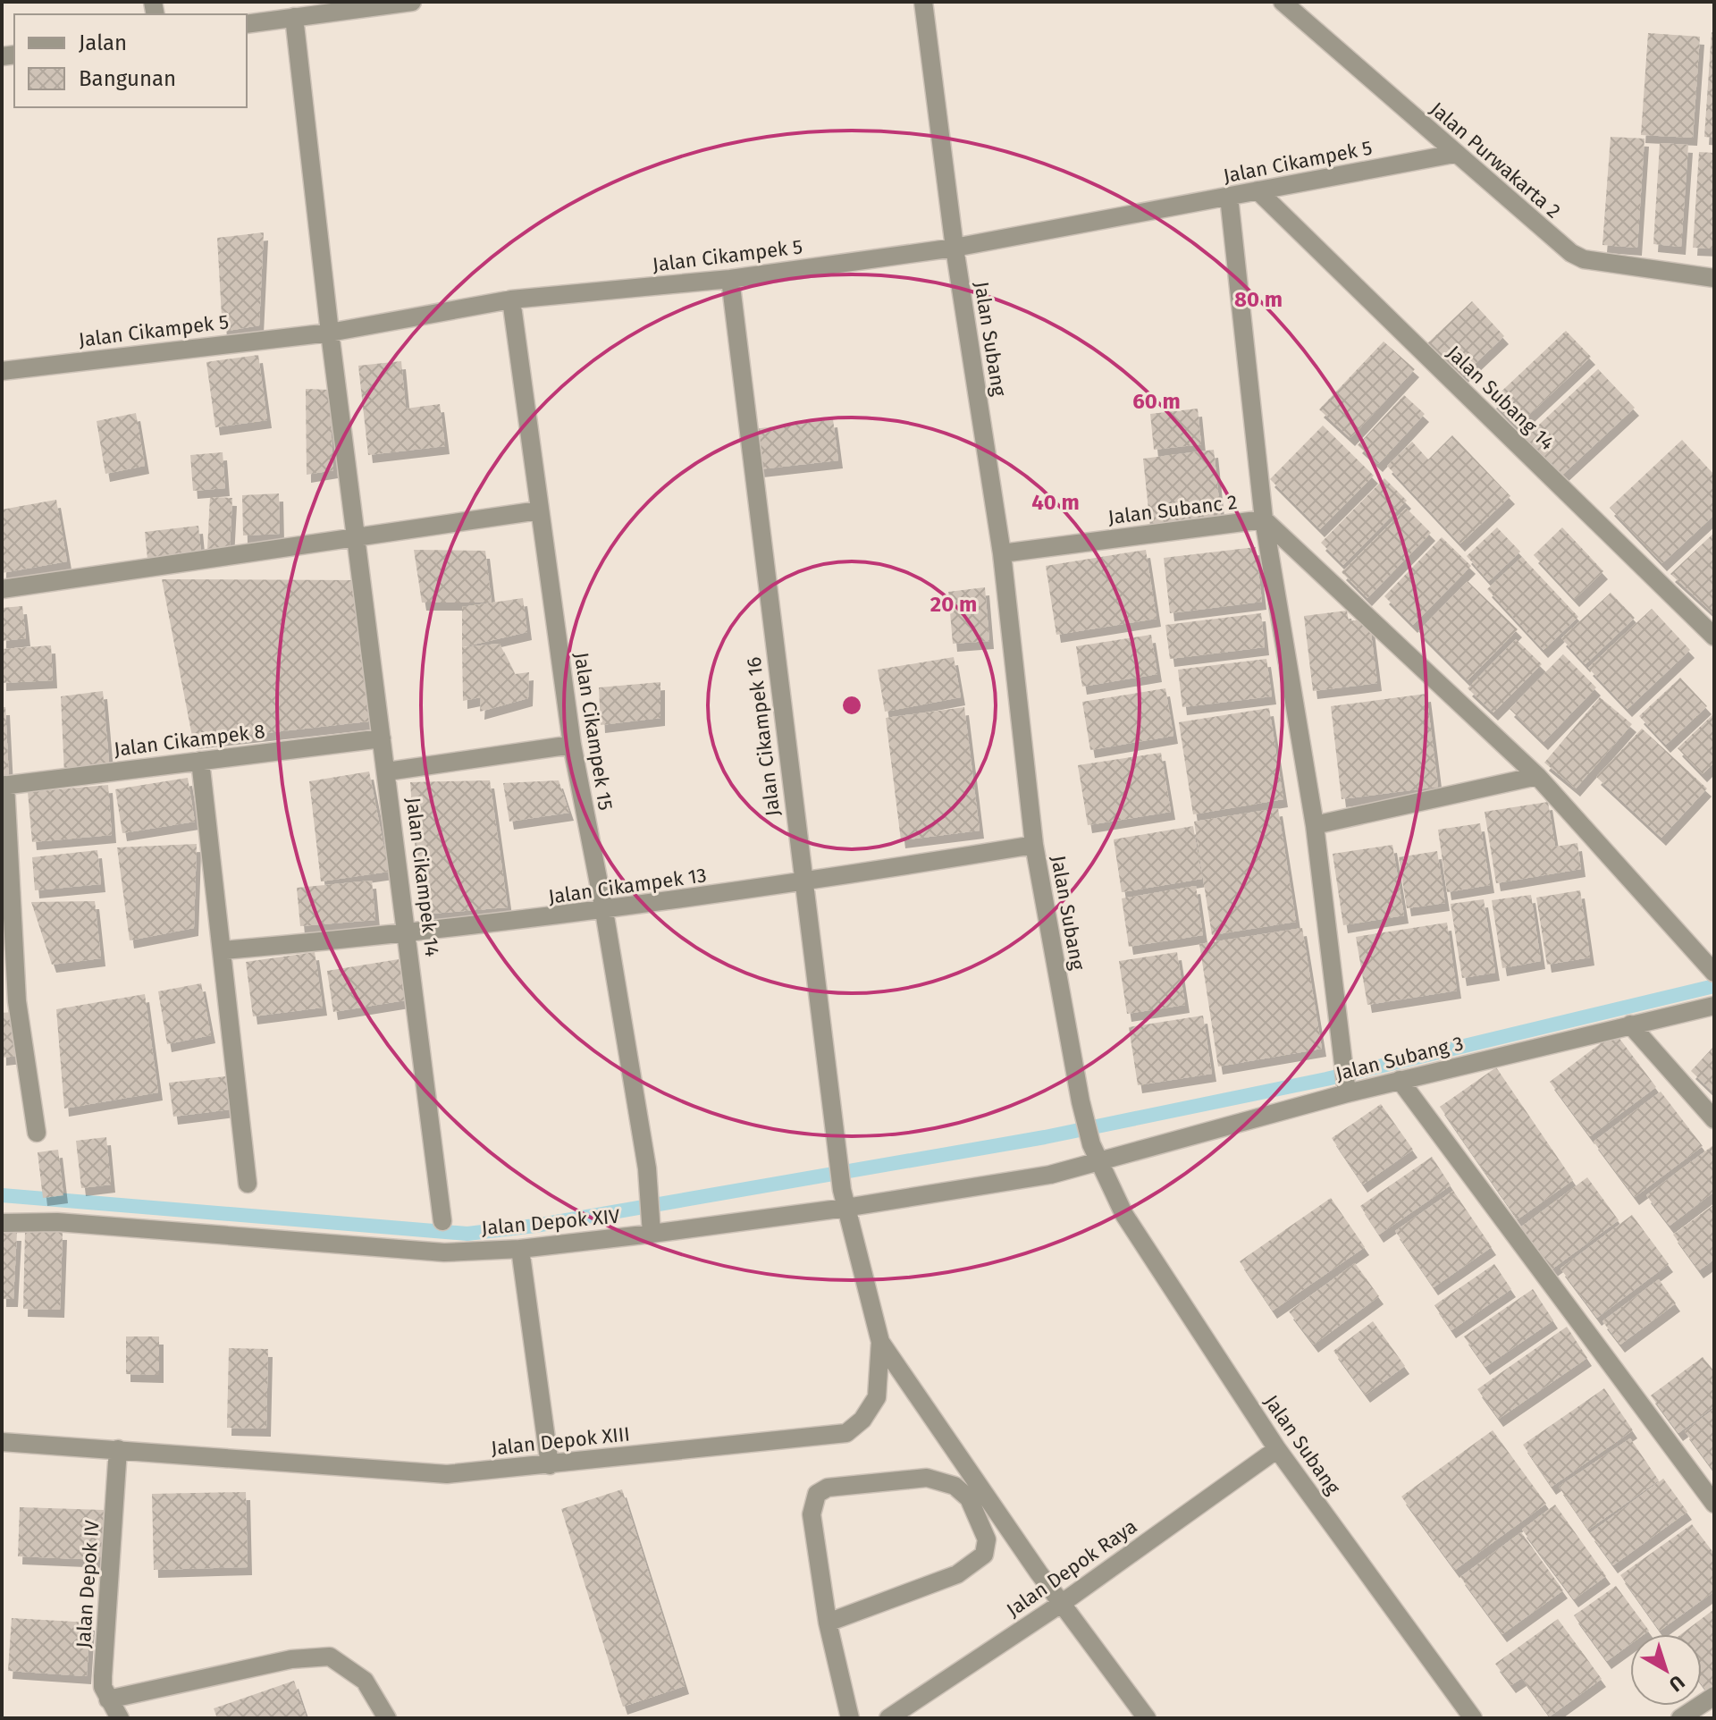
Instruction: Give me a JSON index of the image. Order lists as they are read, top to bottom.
{
  "streets": {
    "street": [
      "Jalan Purwakarta 2",
      "Jalan Cikampek 5",
      "Jalan Subang",
      "Jalan Subang 14",
      "Jalan Subanc 2",
      "Jalan Cikampek 15",
      "Jalan Cikampek 16",
      "Jalan Cikampek 8",
      "Jalan Cikampek 14",
      "Jalan Cikampek 13",
      "Jalan Subang 3",
      "Jalan Depok XIV",
      "Jalan Depok XIII",
      "Jalan Depok Raya",
      "Jalan Depok IV"
    ]
  },
  "crossings": [
    ["Jalan Purwakarta 2", "Jalan Cikampek 5"],
    ["Jalan Cikampek 5", "Jalan Subang"],
    ["Jalan Cikampek 5", "Jalan Subang 14"],
    ["Jalan Cikampek 5", "Jalan Cikampek 15"],
    ["Jalan Cikampek 5", "Jalan Cikampek 16"],
    ["Jalan Cikampek 5", "Jalan Cikampek 14"],
    ["Jalan Subang", "Jalan Subanc 2"],
    ["Jalan Subang", "Jalan Cikampek 13"],
    ["Jalan Subang", "Jalan Subang 3"],
    ["Jalan Subang", "Jalan Depok XIV"],
    ["Jalan Subang", "Jalan Depok Raya"],
    ["Jalan Cikampek 15", "Jalan Cikampek 13"],
    ["Jalan Cikampek 15", "Jalan Depok XIV"],
    ["Jalan Cikampek 16", "Jalan Cikampek 13"],
    ["Jalan Cikampek 16", "Jalan Depok XIV"],
    ["Jalan Cikampek 16", "Jalan Depok XIII"],
    ["Jalan Cikampek 8", "Jalan Cikampek 14"],
    ["Jalan Cikampek 14", "Jalan Cikampek 13"],
    ["Jalan Subang 3", "Jalan Depok XIV"],
    ["Jalan Depok XIV", "Jalan Depok XIII"],
    ["Jalan Depok XIII", "Jalan Depok IV"]
  ],
  "legend": ["Jalan", "Bangunan"],
  "north": "bottom right",
  "rings": [
    "80 m",
    "60 m",
    "40 m",
    "20 m"
  ]
}
